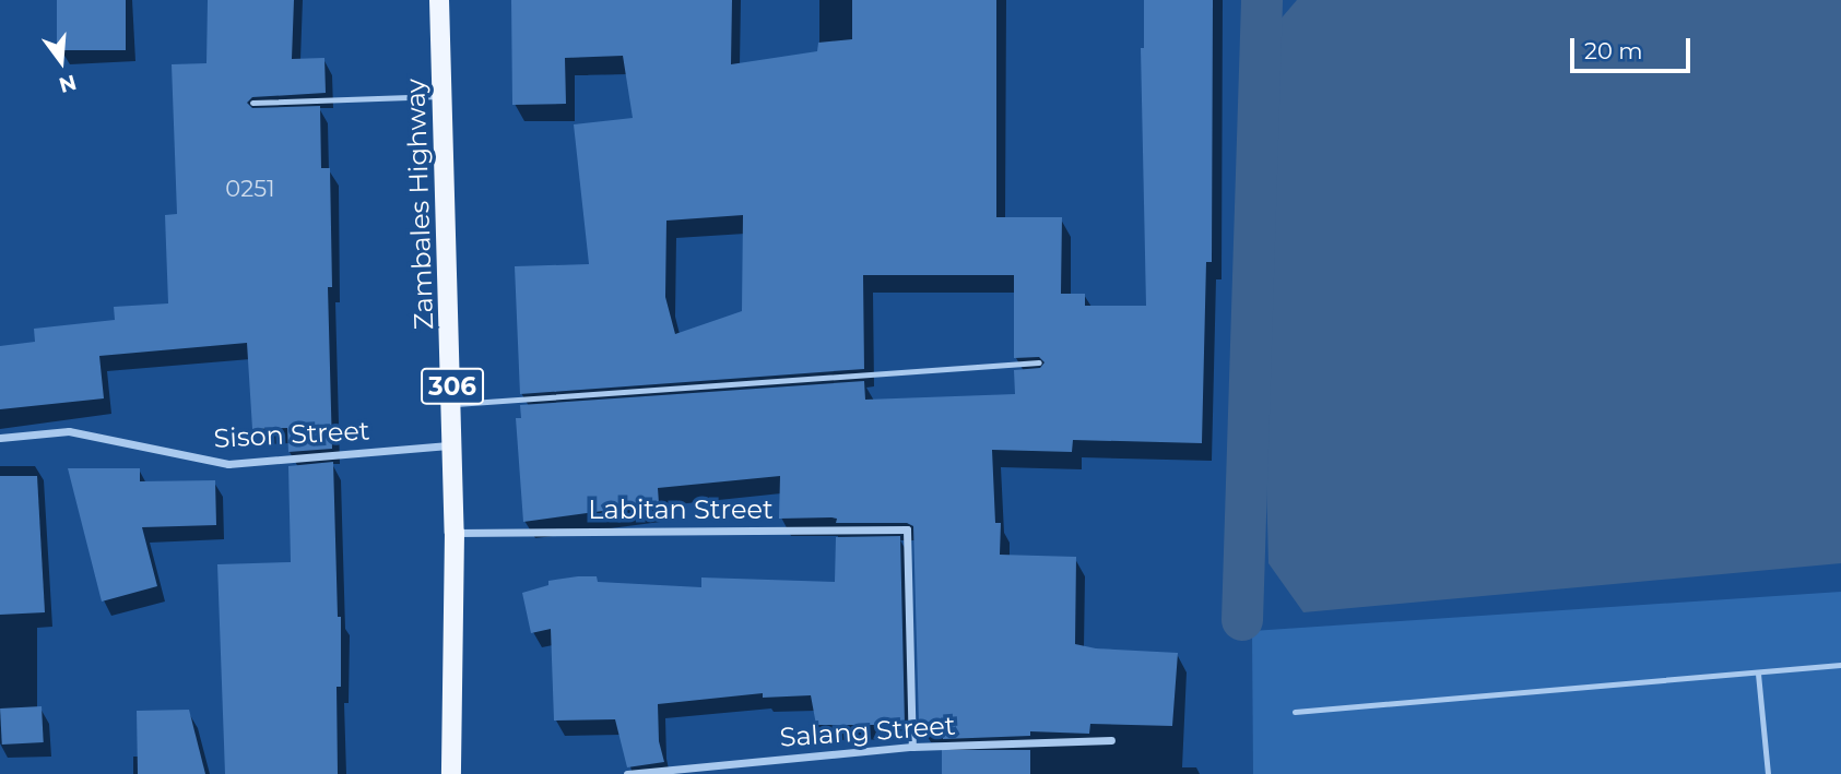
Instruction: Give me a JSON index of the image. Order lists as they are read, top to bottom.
{
  "streets": {
    "main road": ["Zambales Highway", "306"],
    "street": ["Sison Street", "Labitan Street", "Salang Street"]
  },
  "crossings": [
    ["Zambales Highway", "Sison Street"],
    ["Zambales Highway", "Labitan Street"],
    ["Labitan Street", "Salang Street"]
  ],
  "house_numbers": ["0251"],
  "scale_bar": "20 m",
  "north": "bottom"
}
